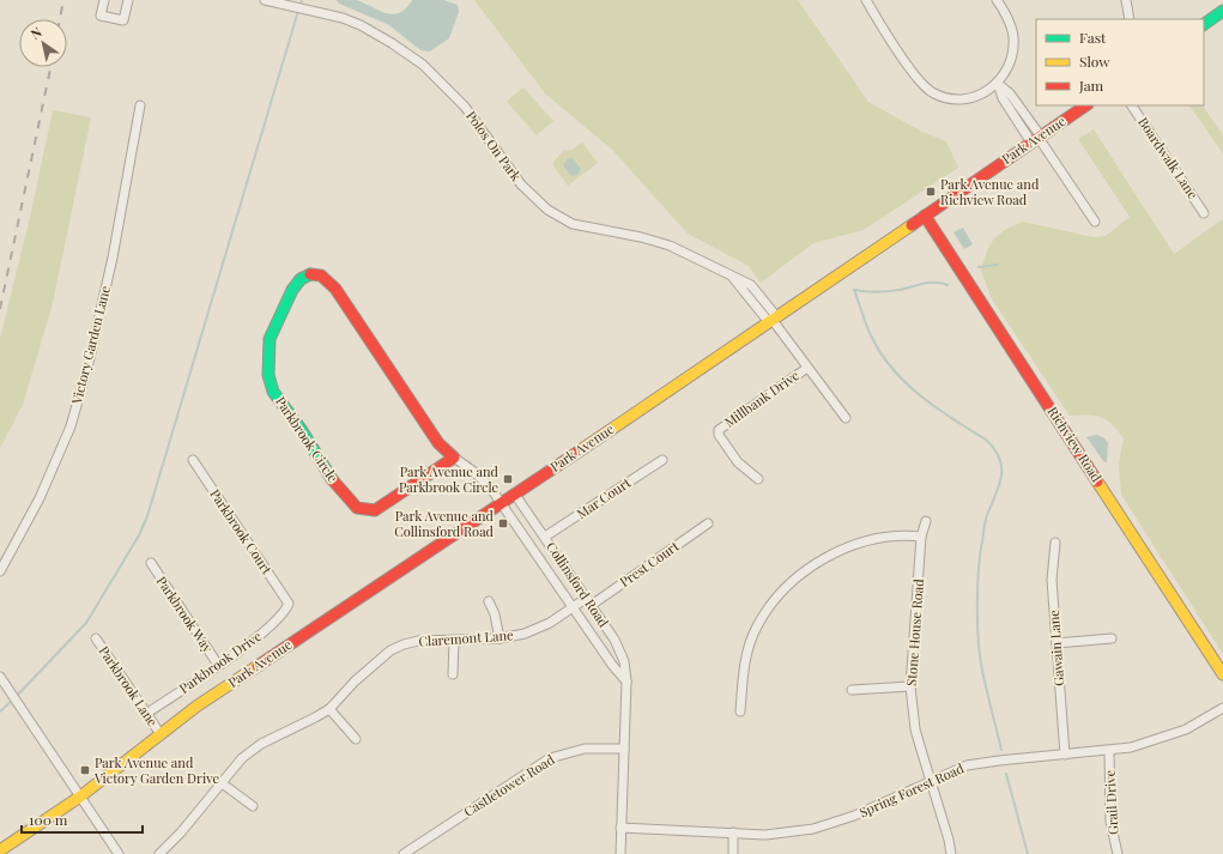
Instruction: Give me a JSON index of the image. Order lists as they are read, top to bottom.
{
  "streets": {
    "main road": ["Park Avenue", "Parkbrook Circle", "Richview Road"],
    "street": [
      "Polos On Park",
      "Boardwalk Lane",
      "Victory Garden Lane",
      "Millbank Drive",
      "Mar Court",
      "Parkbrook Court",
      "Prest Court",
      "Collinsford Road",
      "Parkbrook Way",
      "Stone House Road",
      "Claremont Lane",
      "Gawain Lane",
      "Parkbrook Drive",
      "Parkbrook Lane",
      "Castletower Road",
      "Spring Forest Road",
      "Grail Drive"
    ]
  },
  "crossings": [
    ["Park Avenue", "Polos On Park"],
    ["Park Avenue", "Parkbrook Circle"],
    ["Park Avenue", "Richview Road"],
    ["Park Avenue", "Collinsford Road"],
    ["Park Avenue", "Parkbrook Lane"],
    ["Polos On Park", "Millbank Drive"],
    ["Parkbrook Circle", "Collinsford Road"],
    ["Mar Court", "Collinsford Road"],
    ["Parkbrook Court", "Parkbrook Drive"],
    ["Prest Court", "Collinsford Road"],
    ["Prest Court", "Claremont Lane"],
    ["Collinsford Road", "Claremont Lane"],
    ["Collinsford Road", "Castletower Road"],
    ["Collinsford Road", "Spring Forest Road"],
    ["Parkbrook Way", "Parkbrook Drive"],
    ["Stone House Road", "Spring Forest Road"],
    ["Gawain Lane", "Spring Forest Road"],
    ["Parkbrook Drive", "Parkbrook Lane"],
    ["Spring Forest Road", "Grail Drive"]
  ],
  "places": {
    "transit": [
      "Park Avenue and Richview Road",
      "Park Avenue and Parkbrook Circle",
      "Park Avenue and Collinsford Road",
      "Park Avenue and Victory Garden Drive"
    ]
  },
  "legend": ["Fast", "Slow", "Jam"],
  "scale_bar": "100 m",
  "north": "top left"
}
